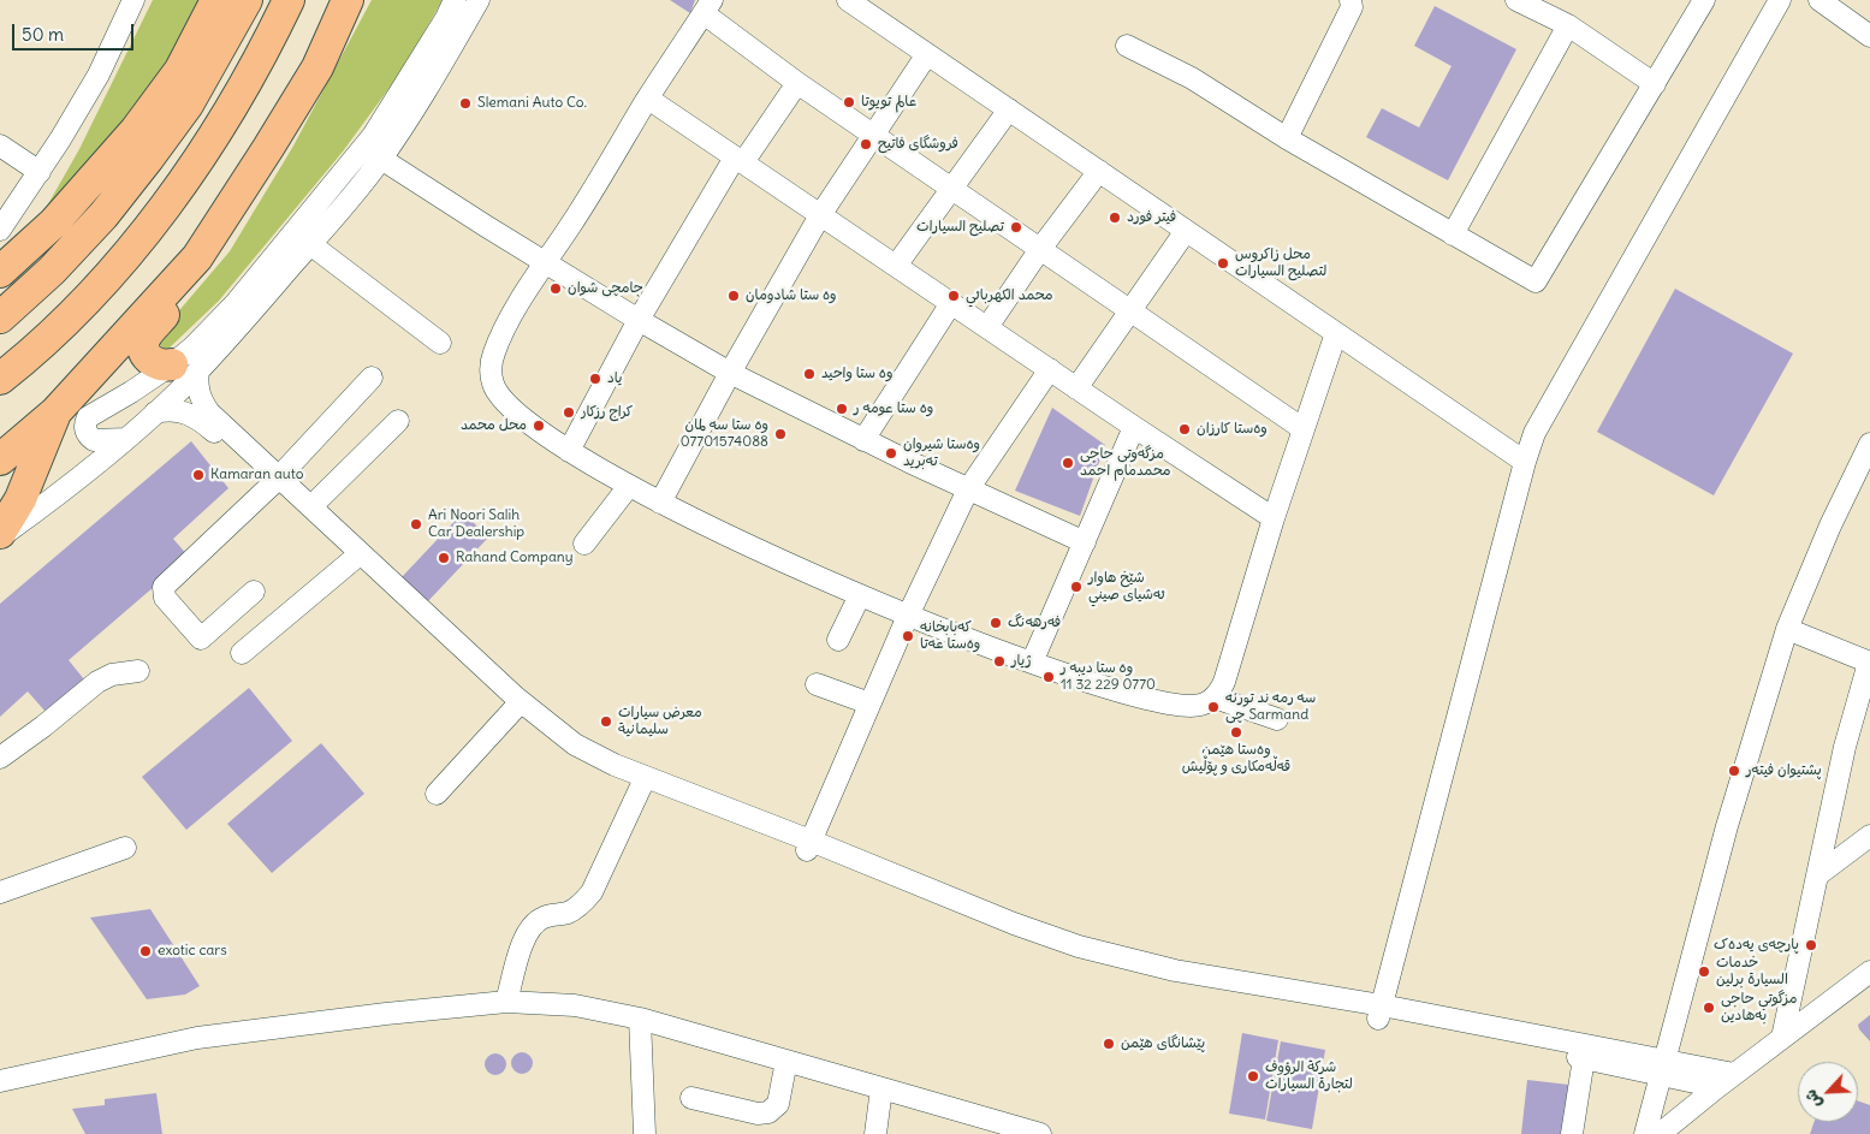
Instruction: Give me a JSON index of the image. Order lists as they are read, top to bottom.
{
  "places": [
    "عالم تويوتا",
    "Slemani Auto Co.",
    "فروشگاى فاتيح",
    "فيتر فورد",
    "تصليح السيارات",
    "محل زاكروس لتصليح السيارات",
    "جامچی شوان",
    "وه ستا شادومان",
    "محمد الكهربائي",
    "وه ستا واحید",
    "ياد",
    "وه ستا عومه ر",
    "كراج رزكار",
    "محل محمد",
    "وەستا کارزان",
    "وه ستا سه لمان 07701574088",
    "وەستا شیروان تەبرید",
    "مزگەوتی حاجی محمدمام احمد",
    "Kamaran auto",
    "Ari Noori Salih Car Dealership",
    "Rahand Company",
    "شێخ هاوار ئەشیای صيني",
    "فەرهەنگ",
    "کەبابخانە وەستا عەتا",
    "ژیار",
    "وه ستا دیبه ر 11 32 229 0770",
    "سه رمه ند تورنه چی Sarmand",
    "معرض سيارات سليمانية",
    "وەستا هێمن قەڵەمکاری و پۆڵیش",
    "پشتیوان فیتەر",
    "پارچەی یەدەک",
    "exotic cars",
    "خدمات السیارة برلین",
    "مزگوتي حاجی بەهادین",
    "پێشانگای هێمن",
    "شركة الرؤوف لتجارة السيارات"
  ],
  "scale_bar": "50 m",
  "north": "bottom left"
}
